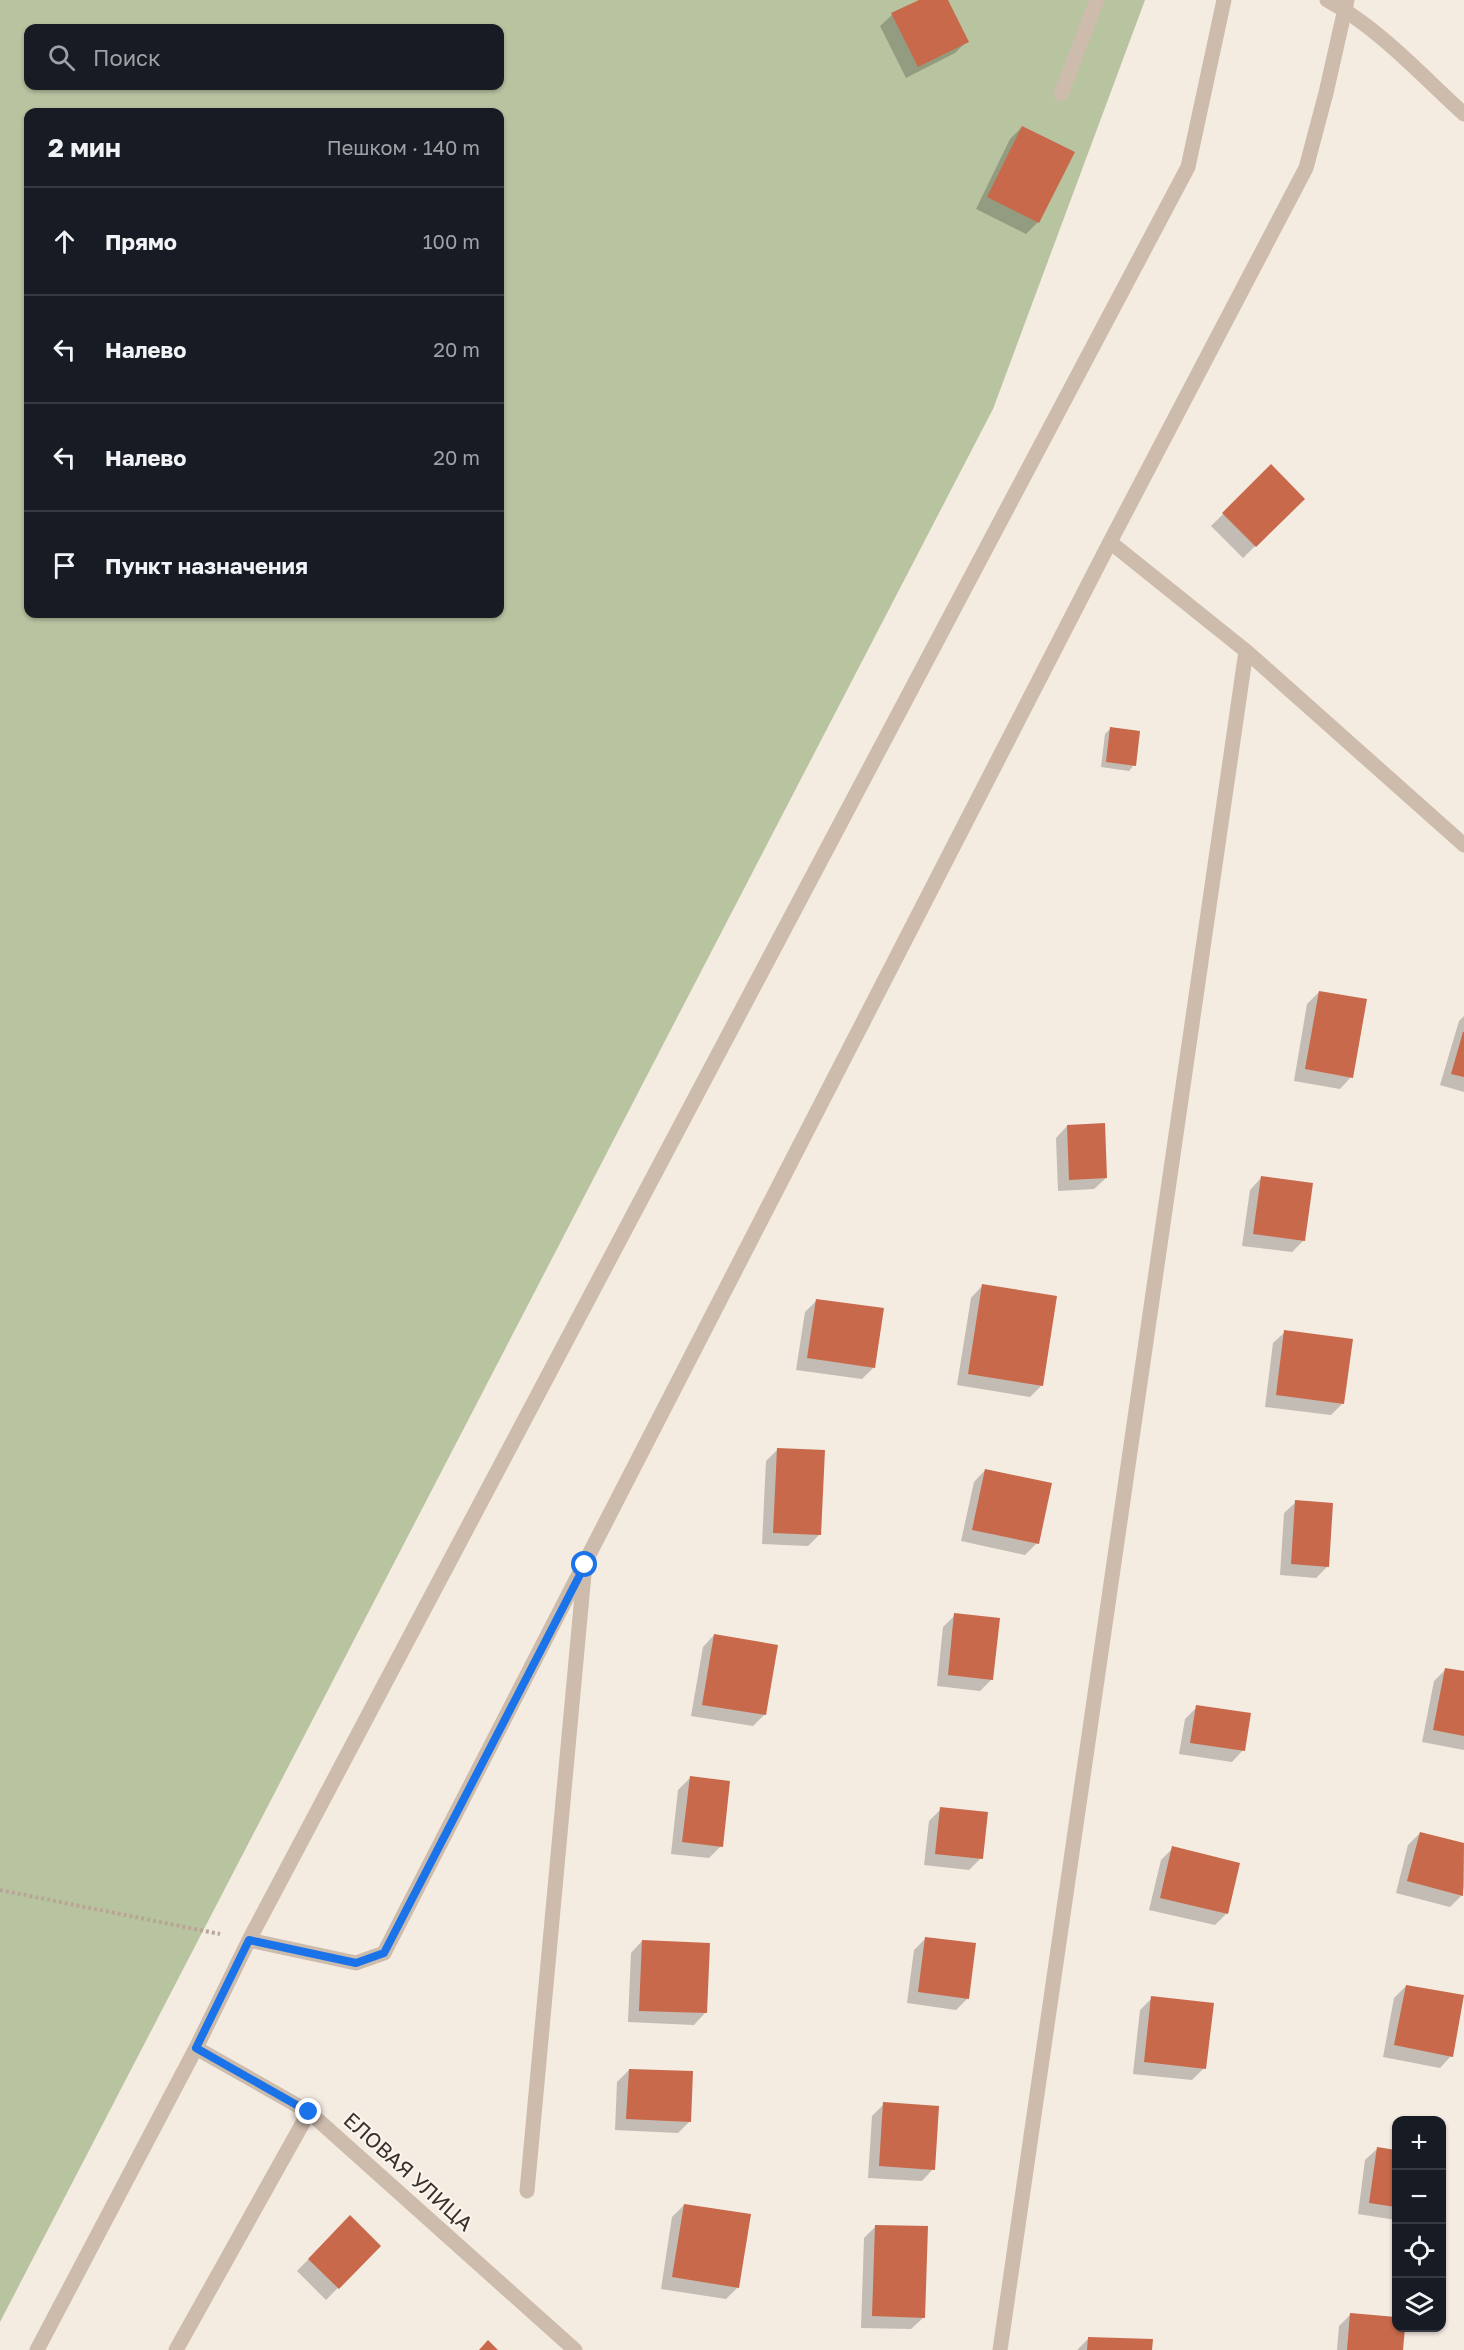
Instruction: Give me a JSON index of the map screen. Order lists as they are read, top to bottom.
{
  "streets": {
    "street": ["ЕЛОВАЯ УЛИЦА"]
  },
  "page": {
    "search": "Поиск",
    "heading": ["2 мин", "Пешком · 140 m"],
    "list": [
      ["Прямо", "100 m"],
      ["Налево", "20 m"],
      ["Налево", "20 m"],
      "Пункт назначения"
    ],
    "map_buttons": ["+", "−"]
  }
}
